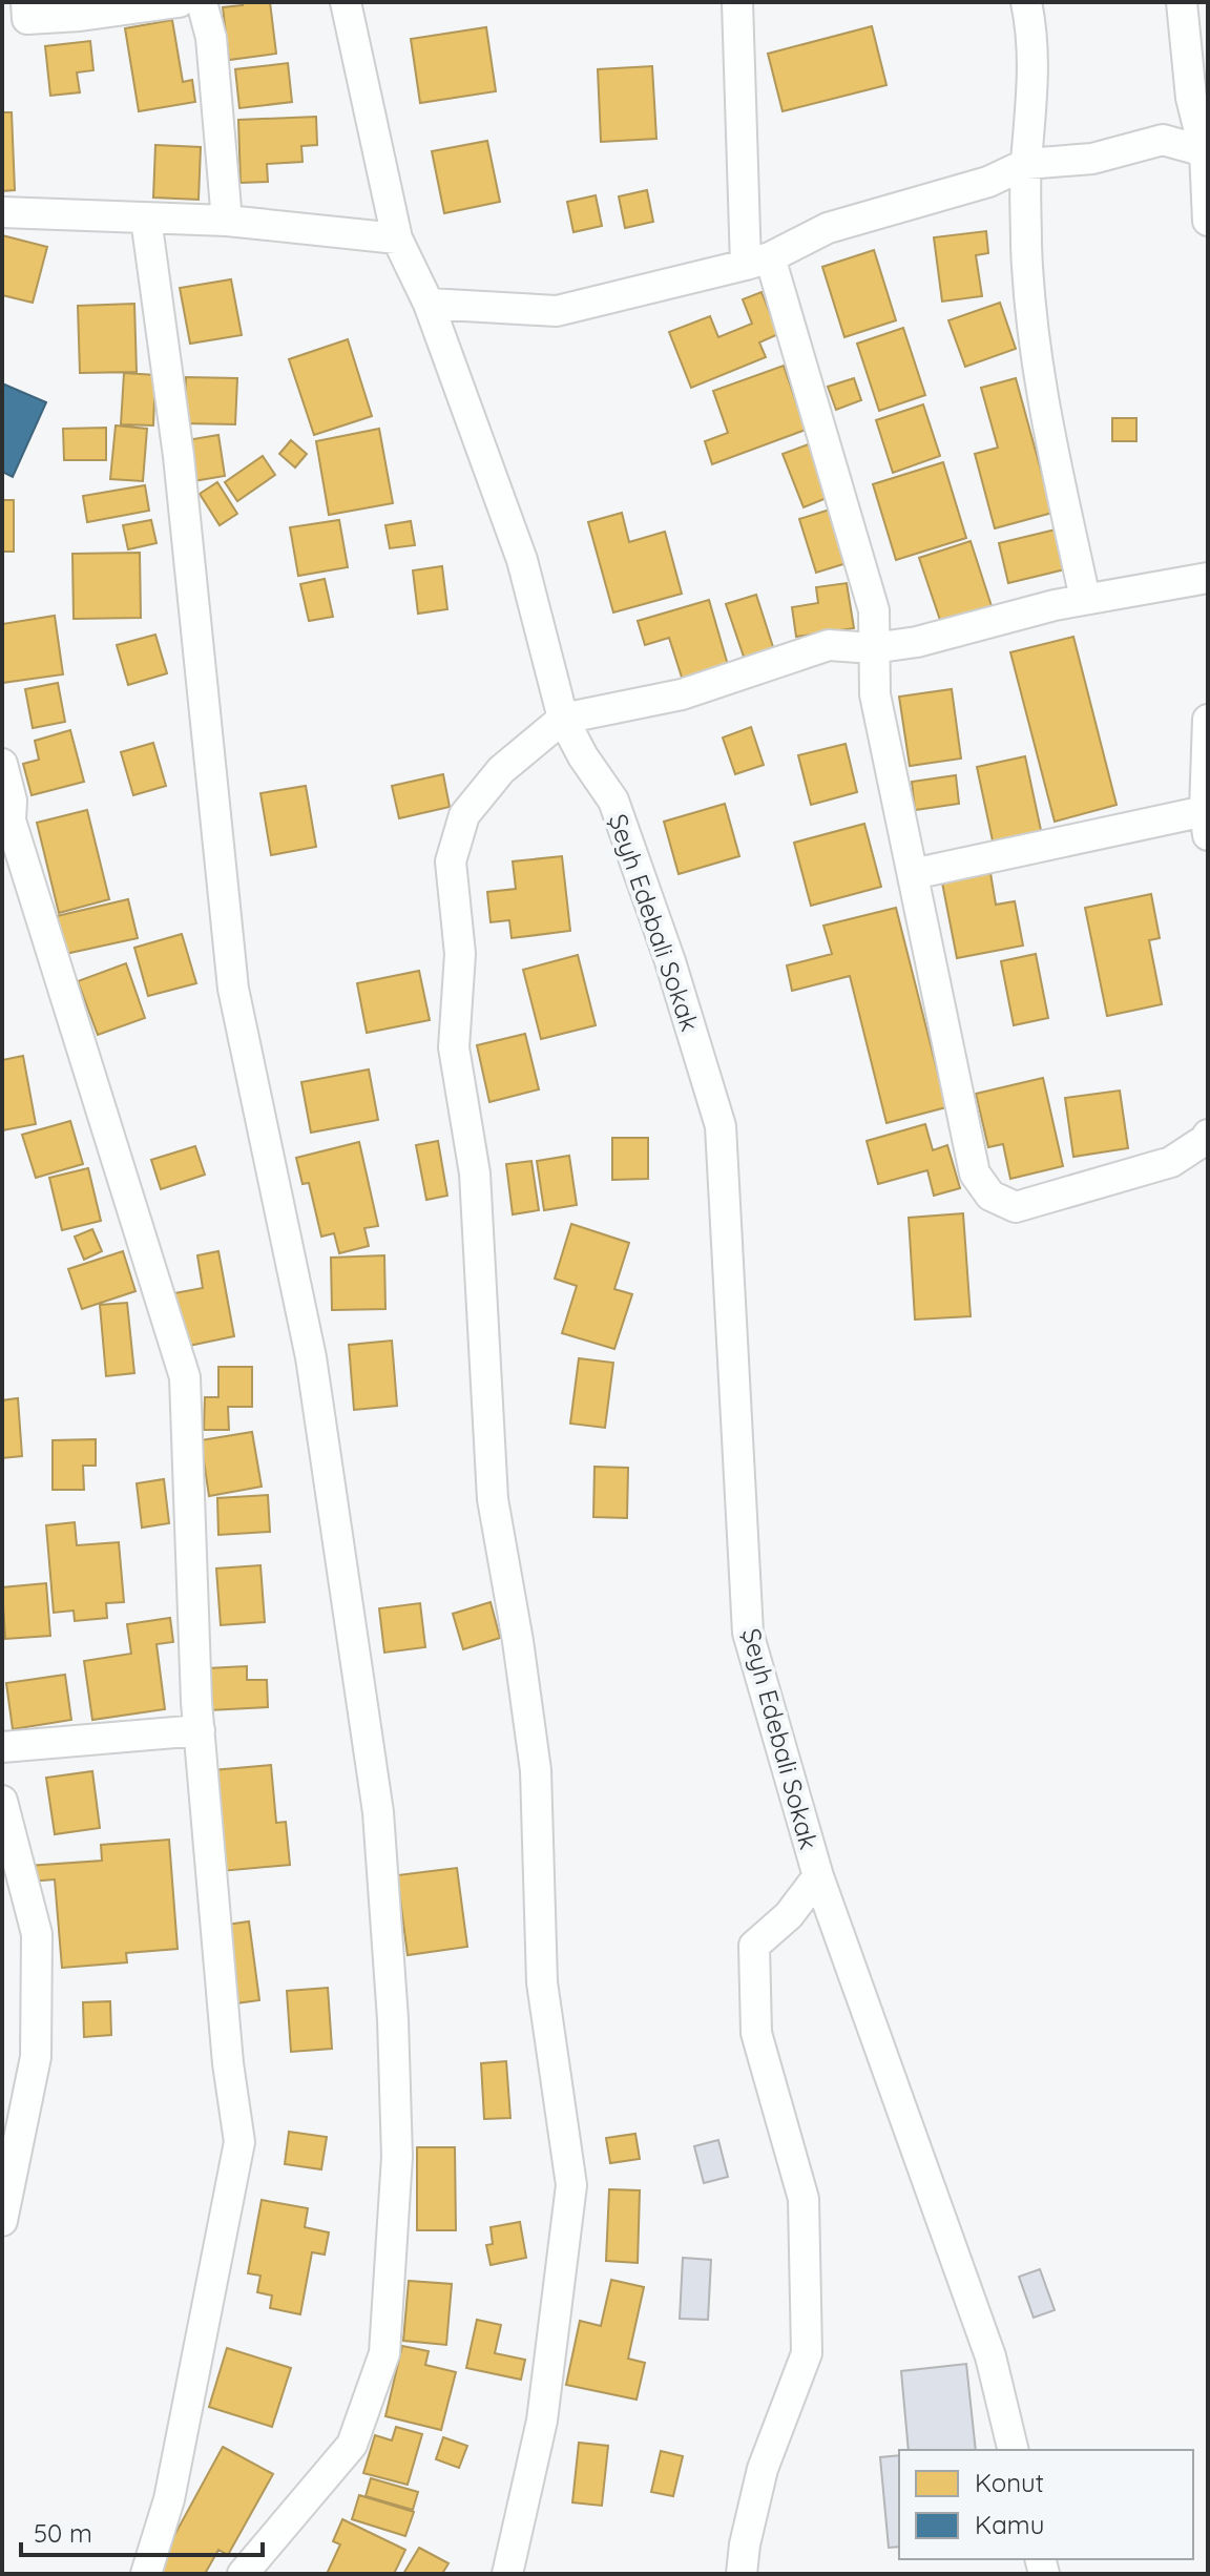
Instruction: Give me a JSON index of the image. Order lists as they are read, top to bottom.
{
  "streets": {
    "street": ["Şeyh Edebali Sokak"]
  },
  "legend": ["Konut", "Kamu"],
  "scale_bar": "50 m"
}
